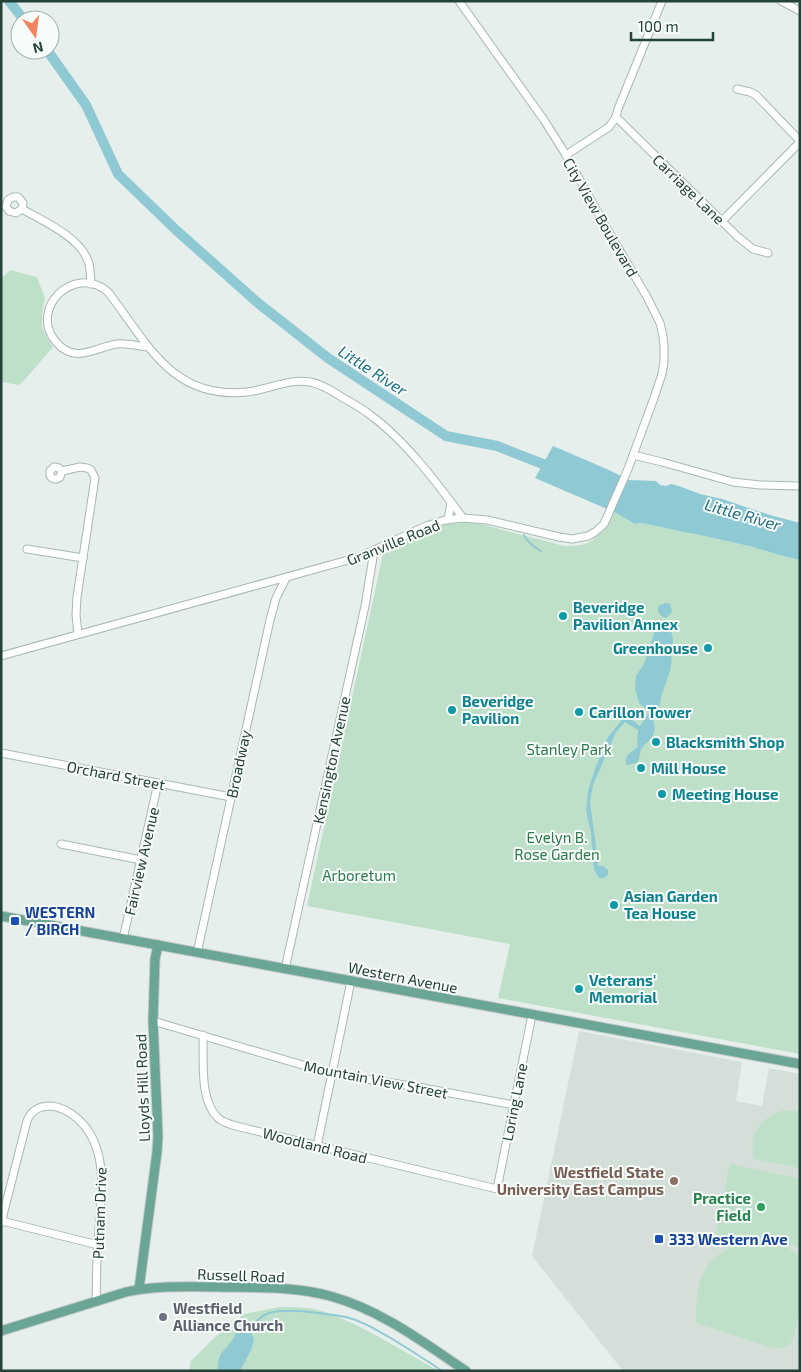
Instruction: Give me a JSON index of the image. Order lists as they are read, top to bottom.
{
  "streets": {
    "main road": ["Western Avenue", "Lloyds Hill Road", "Russell Road"],
    "street": [
      "Carriage Lane",
      "City View Boulevard",
      "Granville Road",
      "Kensington Avenue",
      "Broadway",
      "Orchard Street",
      "Fairview Avenue",
      "Mountain View Street",
      "Loring Lane",
      "Woodland Road",
      "Putnam Drive"
    ]
  },
  "crossings": [
    ["City View Boulevard", "Granville Road"],
    ["Granville Road", "Kensington Avenue"],
    ["Granville Road", "Broadway"],
    ["Kensington Avenue", "Western Avenue"],
    ["Broadway", "Orchard Street"],
    ["Broadway", "Western Avenue"],
    ["Orchard Street", "Fairview Avenue"],
    ["Fairview Avenue", "Western Avenue"],
    ["Western Avenue", "Lloyds Hill Road"],
    ["Western Avenue", "Loring Lane"],
    ["Mountain View Street", "Lloyds Hill Road"],
    ["Mountain View Street", "Loring Lane"],
    ["Mountain View Street", "Woodland Road"],
    ["Lloyds Hill Road", "Russell Road"],
    ["Loring Lane", "Woodland Road"],
    ["Putnam Drive", "Russell Road"]
  ],
  "water": ["Little River"],
  "parks": ["Stanley Park", "Evelyn B. Rose Garden", "Arboretum"],
  "places": {
    "other": [
      "Beveridge Pavilion Annex",
      "Greenhouse",
      "Beveridge Pavilion",
      "Carillon Tower",
      "Blacksmith Shop",
      "Mill House",
      "Meeting House",
      "Asian Garden Tea House",
      "Veterans' Memorial",
      "Westfield State University East Campus",
      "Practice Field",
      "Westfield Alliance Church"
    ],
    "transit": ["WESTERN / BIRCH", "333 Western Ave"]
  },
  "scale_bar": "100 m",
  "north": "bottom"
}
